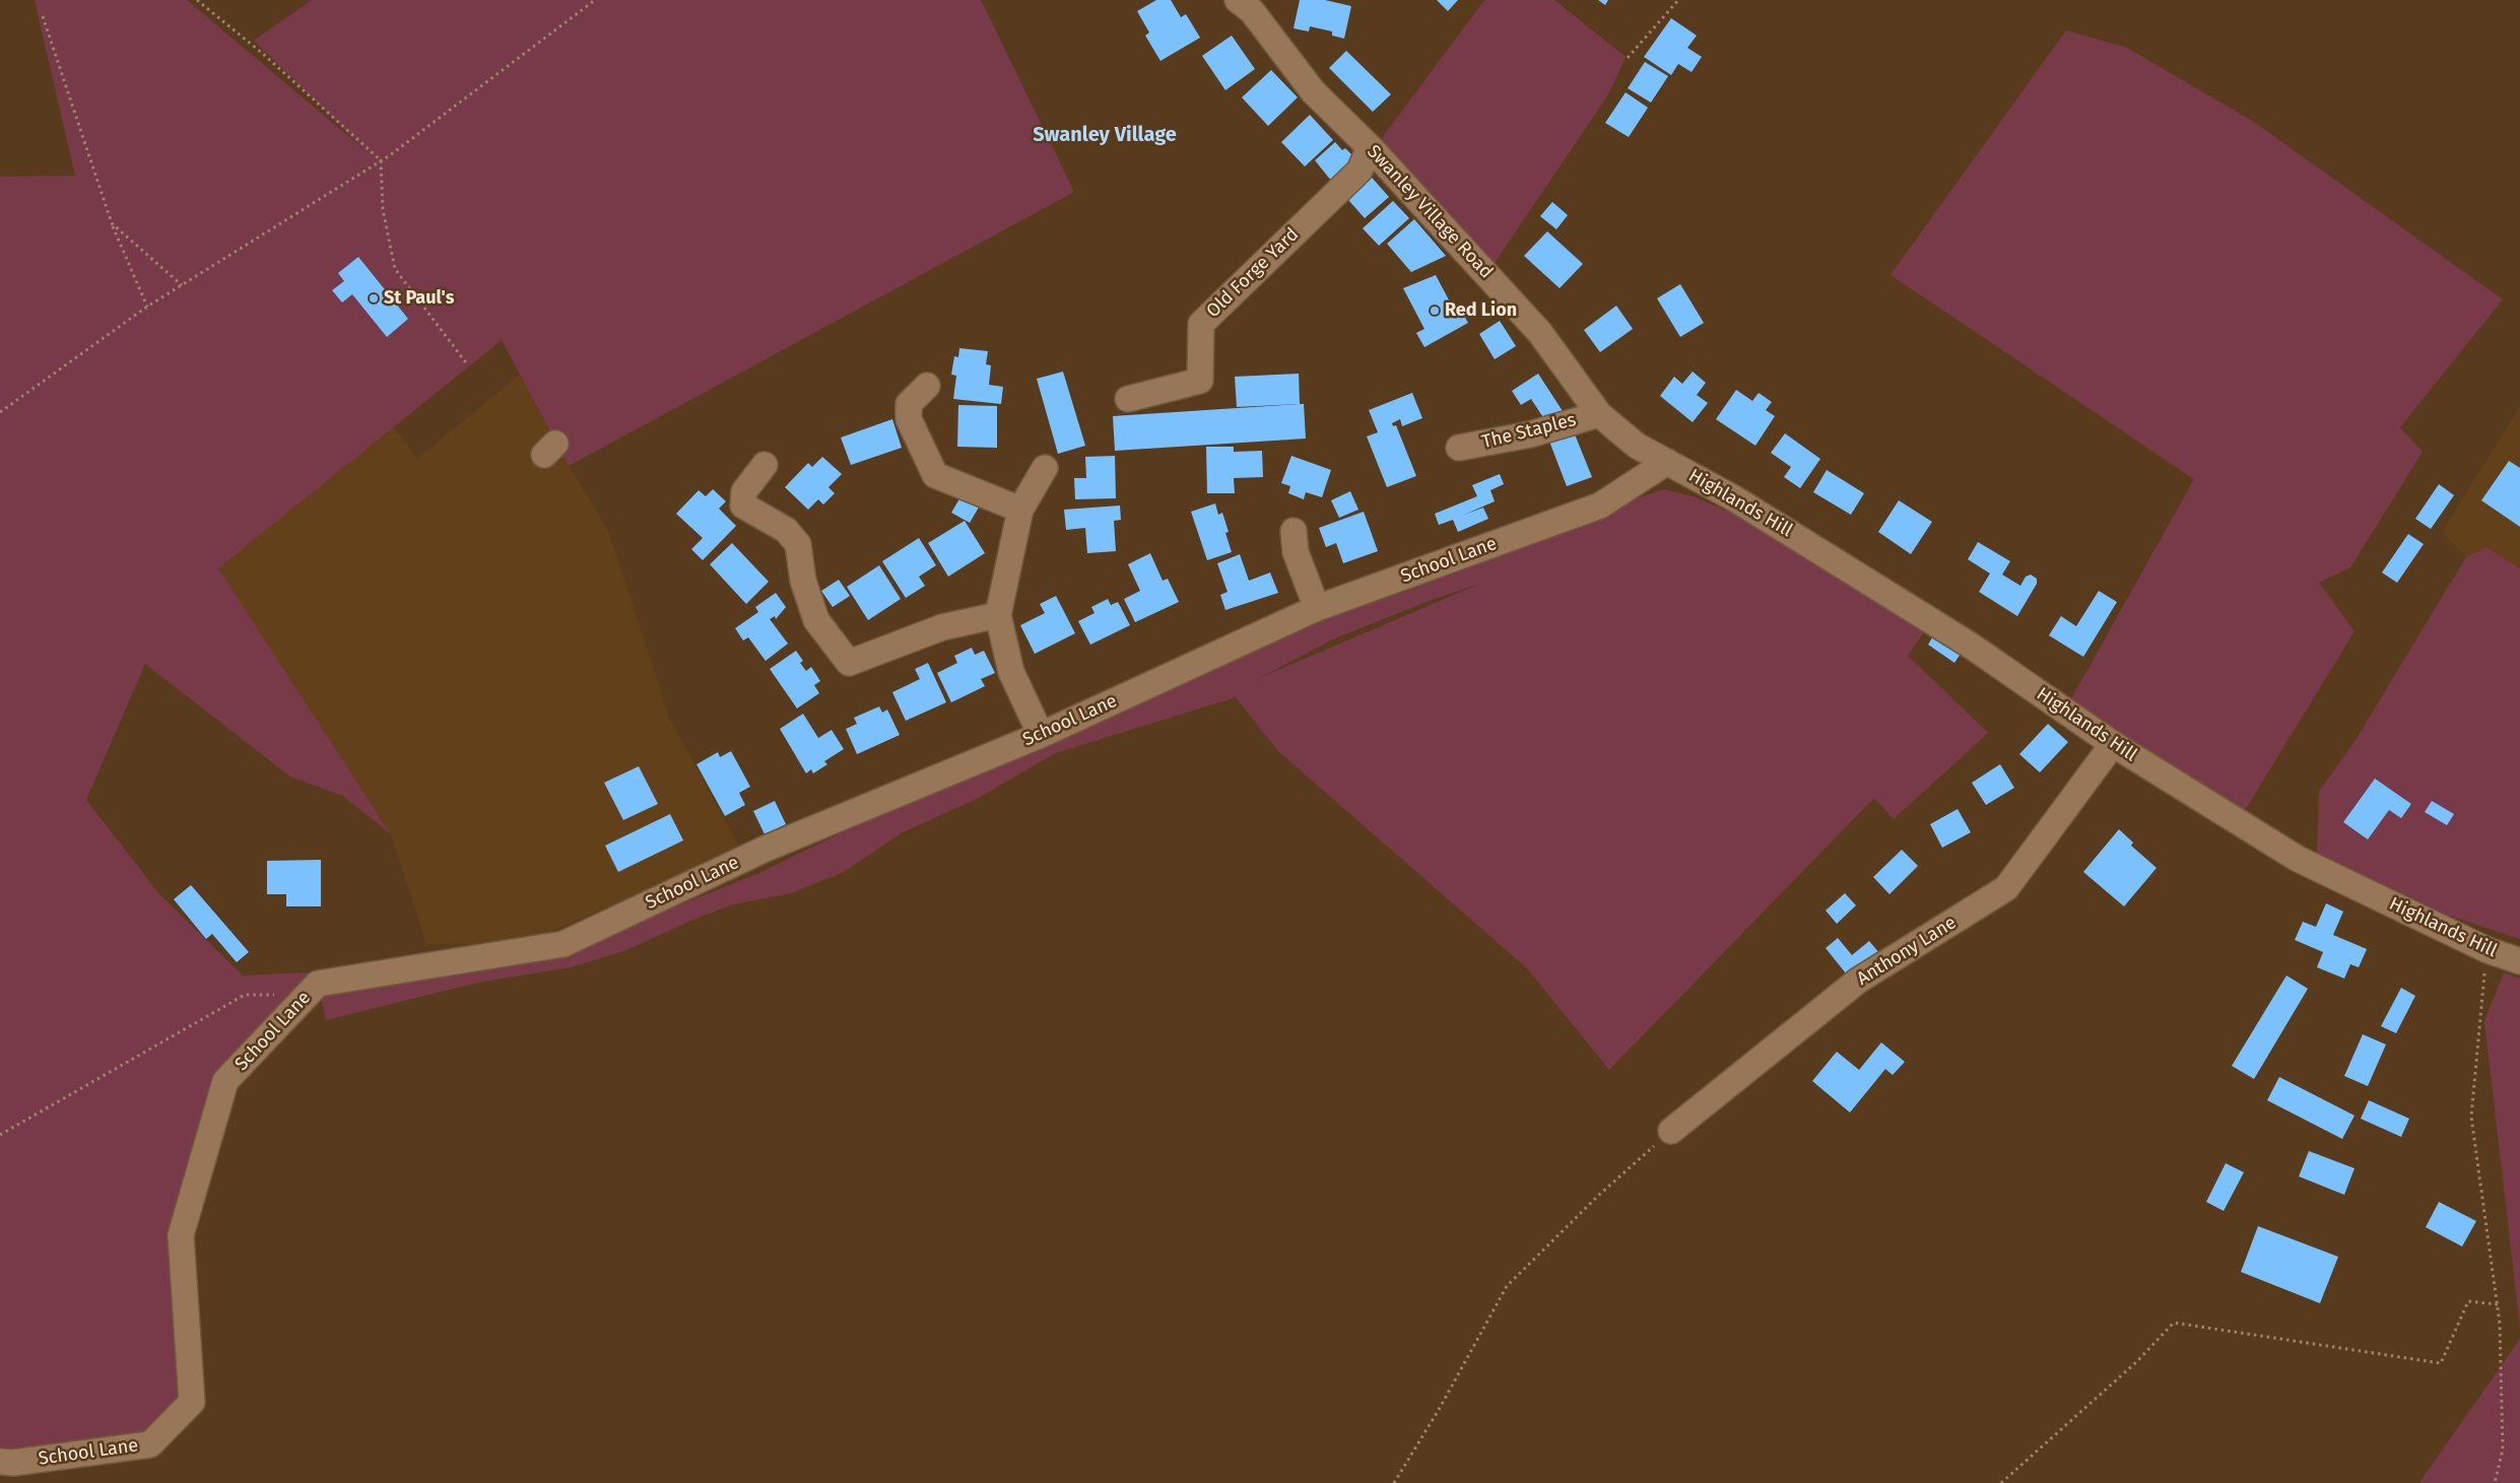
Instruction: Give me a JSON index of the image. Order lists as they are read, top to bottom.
{
  "streets": {
    "street": [
      "Swanley Village Road",
      "Old Forge Yard",
      "The Staples",
      "Highlands Hill",
      "School Lane",
      "Anthony Lane"
    ]
  },
  "crossings": [
    ["Swanley Village Road", "Old Forge Yard"],
    ["Swanley Village Road", "The Staples"],
    ["Swanley Village Road", "Highlands Hill"],
    ["Swanley Village Road", "School Lane"],
    ["Highlands Hill", "School Lane"],
    ["Highlands Hill", "Anthony Lane"]
  ],
  "districts": ["Swanley Village"],
  "places": ["St Paul's", "Red Lion"]
}
